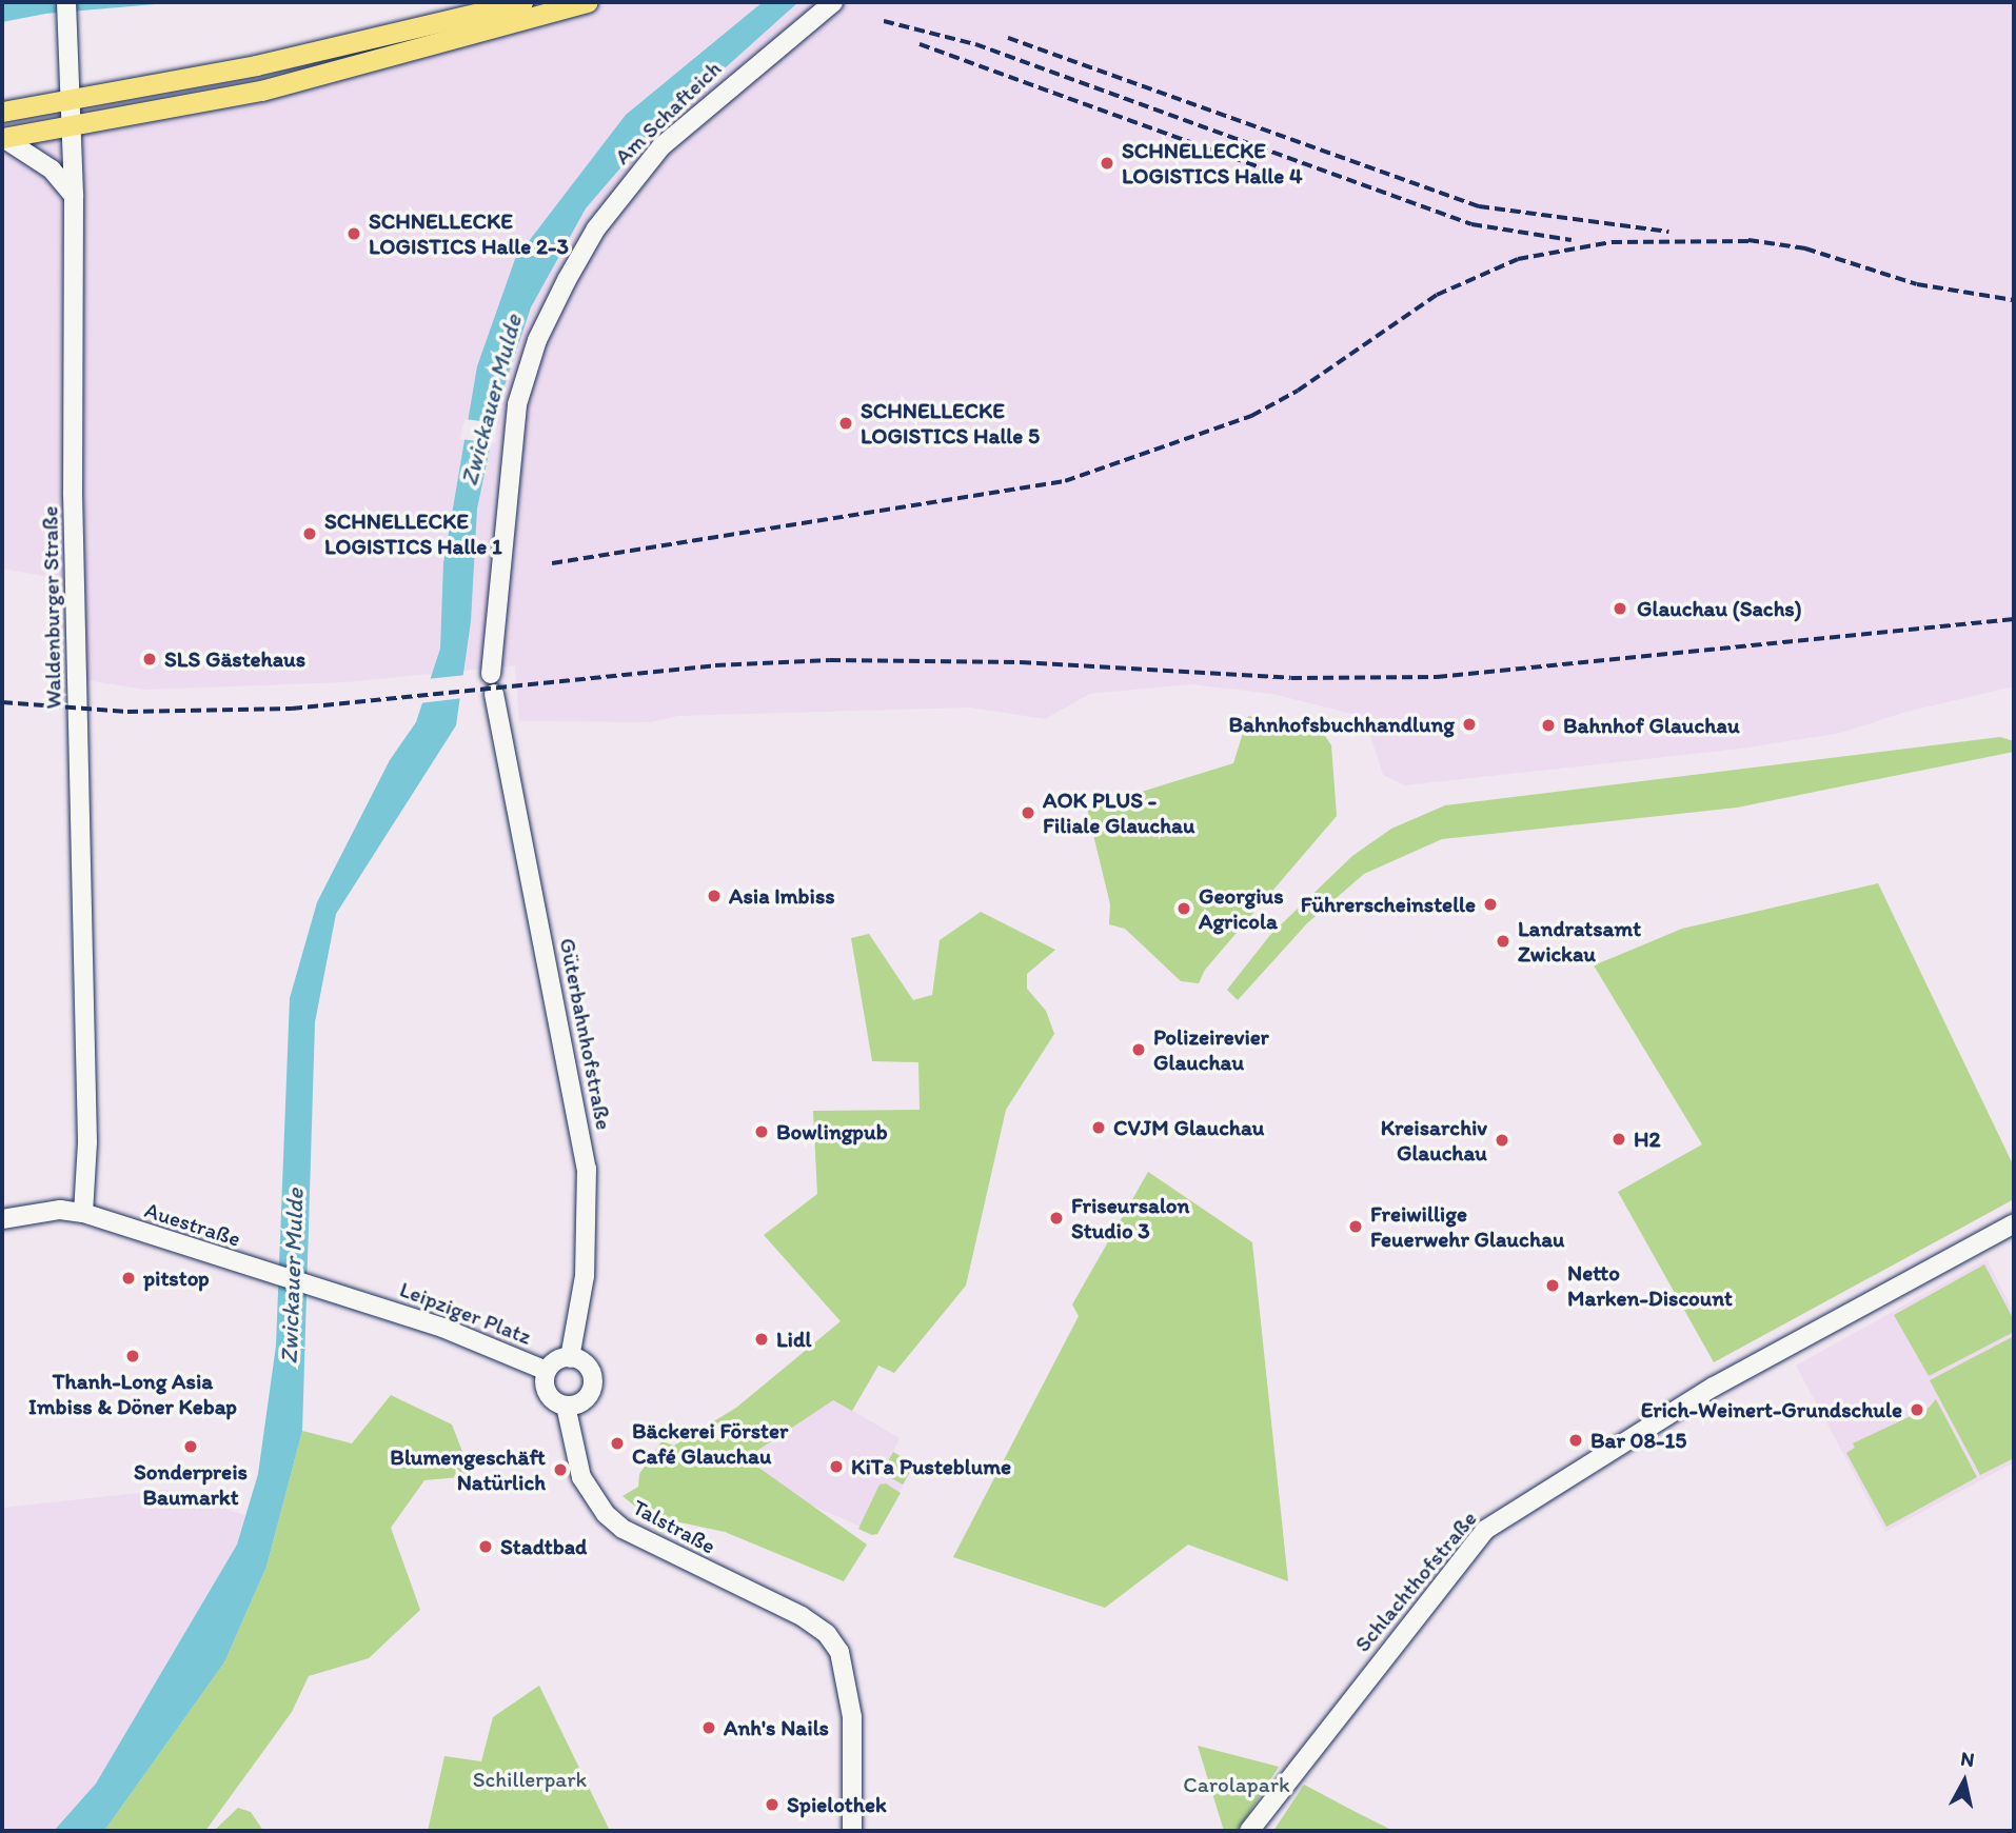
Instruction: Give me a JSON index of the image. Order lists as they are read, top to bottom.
{
  "streets": {
    "street": [
      "Am Schafteich",
      "Waldenburger Straße",
      "Güterbahnhofstraße",
      "Auestraße",
      "Leipziger Platz",
      "Talstraße",
      "Schlachthofstraße"
    ]
  },
  "crossings": [
    ["Waldenburger Straße", "Auestraße"],
    ["Güterbahnhofstraße", "Leipziger Platz"],
    ["Güterbahnhofstraße", "Talstraße"],
    ["Auestraße", "Leipziger Platz"],
    ["Leipziger Platz", "Talstraße"]
  ],
  "water": ["Zwickauer Mulde"],
  "parks": ["Schillerpark", "Carolapark"],
  "places": [
    "SCHNELLECKE LOGISTICS Halle 4",
    "SCHNELLECKE LOGISTICS Halle 2-3",
    "SCHNELLECKE LOGISTICS Halle 5",
    "SCHNELLECKE LOGISTICS Halle 1",
    "Glauchau (Sachs)",
    "SLS Gästehaus",
    "Bahnhofsbuchhandlung",
    "Bahnhof Glauchau",
    "AOK PLUS - Filiale Glauchau",
    "Asia Imbiss",
    "Führerscheinstelle",
    "Georgius Agricola",
    "Landratsamt Zwickau",
    "Polizeirevier Glauchau",
    "CVJM Glauchau",
    "Bowlingpub",
    "H2",
    "Kreisarchiv Glauchau",
    "Friseursalon Studio 3",
    "Freiwillige Feuerwehr Glauchau",
    "pitstop",
    "Netto Marken-Discount",
    "Lidl",
    "Thanh-Long Asia Imbiss & Döner Kebap",
    "Erich-Weinert-Grundschule",
    "Bar 08-15",
    "Bäckerei Förster Café Glauchau",
    "Sonderpreis Baumarkt",
    "KiTa Pusteblume",
    "Blumengeschäft Natürlich",
    "Stadtbad",
    "Anh's Nails",
    "Spielothek"
  ],
  "north": "top"
}
